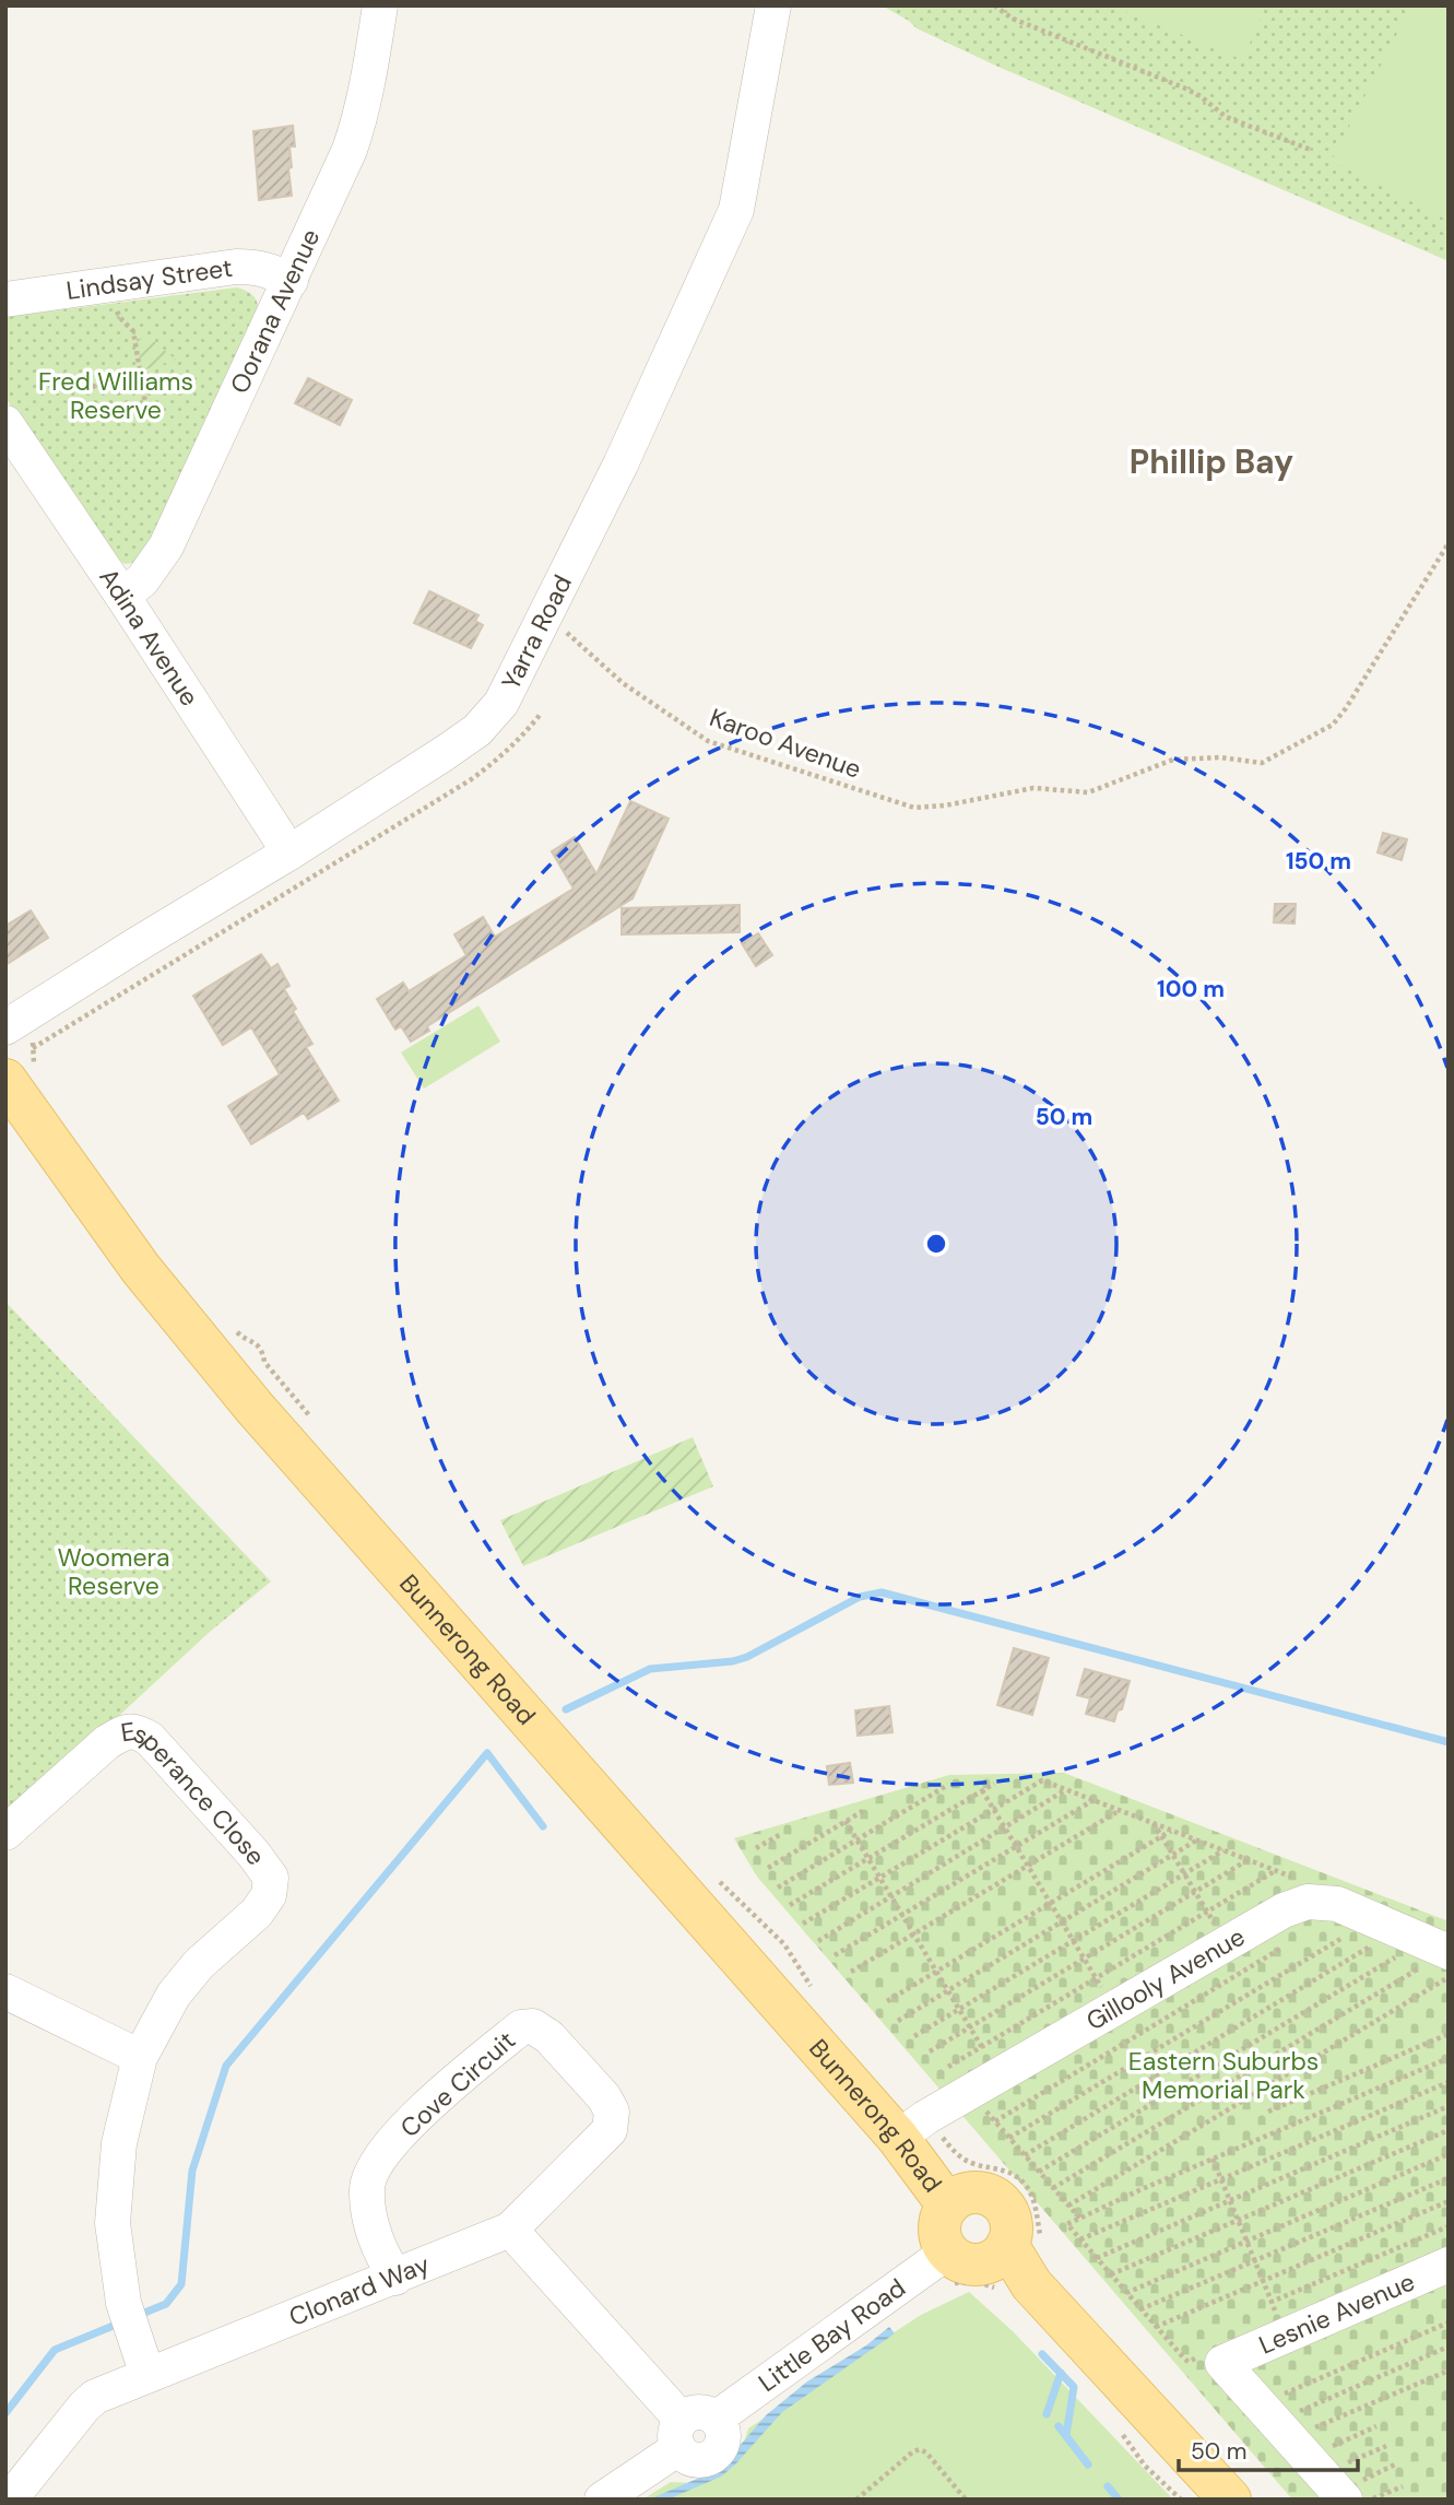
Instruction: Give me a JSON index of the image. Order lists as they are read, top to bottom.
{
  "streets": {
    "main road": ["Bunnerong Road"],
    "street": [
      "Lindsay Street",
      "Oorana Avenue",
      "Yarra Road",
      "Adina Avenue",
      "Esperance Close",
      "Gillooly Avenue",
      "Cove Circuit",
      "Clonard Way",
      "Lesnie Avenue",
      "Little Bay Road"
    ],
    "path": ["Karoo Avenue"]
  },
  "crossings": [
    ["Lindsay Street", "Oorana Avenue"],
    ["Oorana Avenue", "Adina Avenue"],
    ["Yarra Road", "Adina Avenue"],
    ["Yarra Road", "Karoo Avenue"],
    ["Bunnerong Road", "Gillooly Avenue"],
    ["Bunnerong Road", "Little Bay Road"],
    ["Esperance Close", "Clonard Way"],
    ["Cove Circuit", "Clonard Way"]
  ],
  "districts": ["Phillip Bay"],
  "parks": ["Fred Williams Reserve", "Woomera Reserve", "Eastern Suburbs Memorial Park"],
  "scale_bar": "50 m",
  "rings": ["150 m", "100 m", "50 m"]
}
